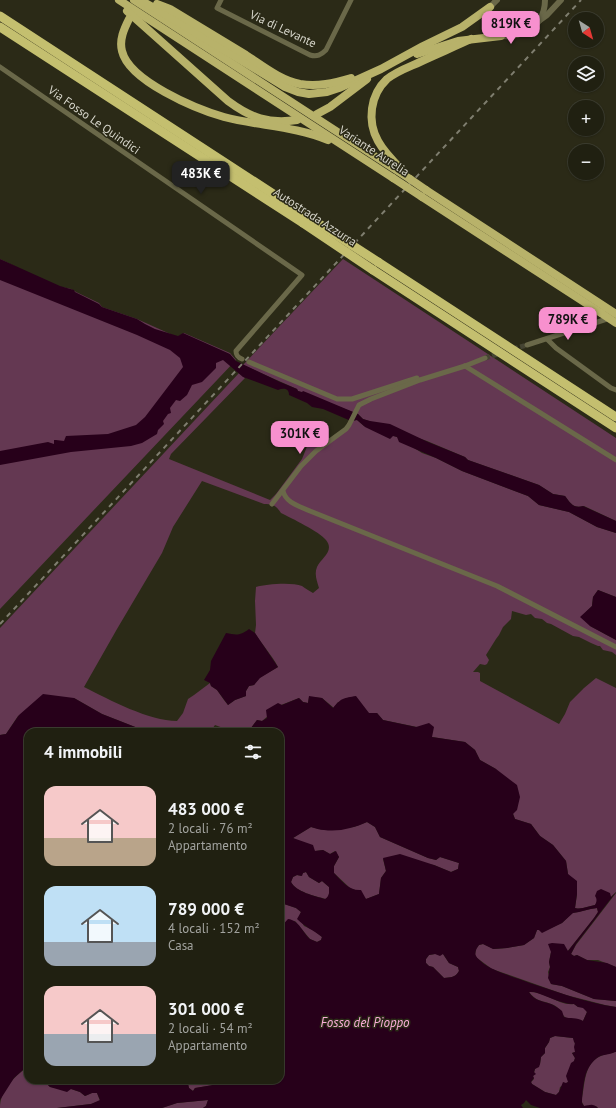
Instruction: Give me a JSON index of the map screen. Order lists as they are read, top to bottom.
{
  "streets": {
    "highway": ["Variante Aurelia", "Autostrada Azzurra"],
    "street": ["Via di Levante", "Via Fosso Le Quindici"]
  },
  "water": ["Fosso del Pioppo"],
  "north": "bottom right",
  "page": {
    "price": [
      "819K €",
      "483K €",
      "789K €",
      "301K €"
    ],
    "map_buttons": ["+", "−"],
    "heading": "4 immobili",
    "list": [
      {
        "name": "483 000 €",
        "note": "2 locali · 76 m² · Appartamento"
      },
      {
        "name": "789 000 €",
        "note": "4 locali · 152 m² · Casa"
      },
      {
        "name": "301 000 €",
        "note": "2 locali · 54 m² · Appartamento"
      }
    ]
  }
}
